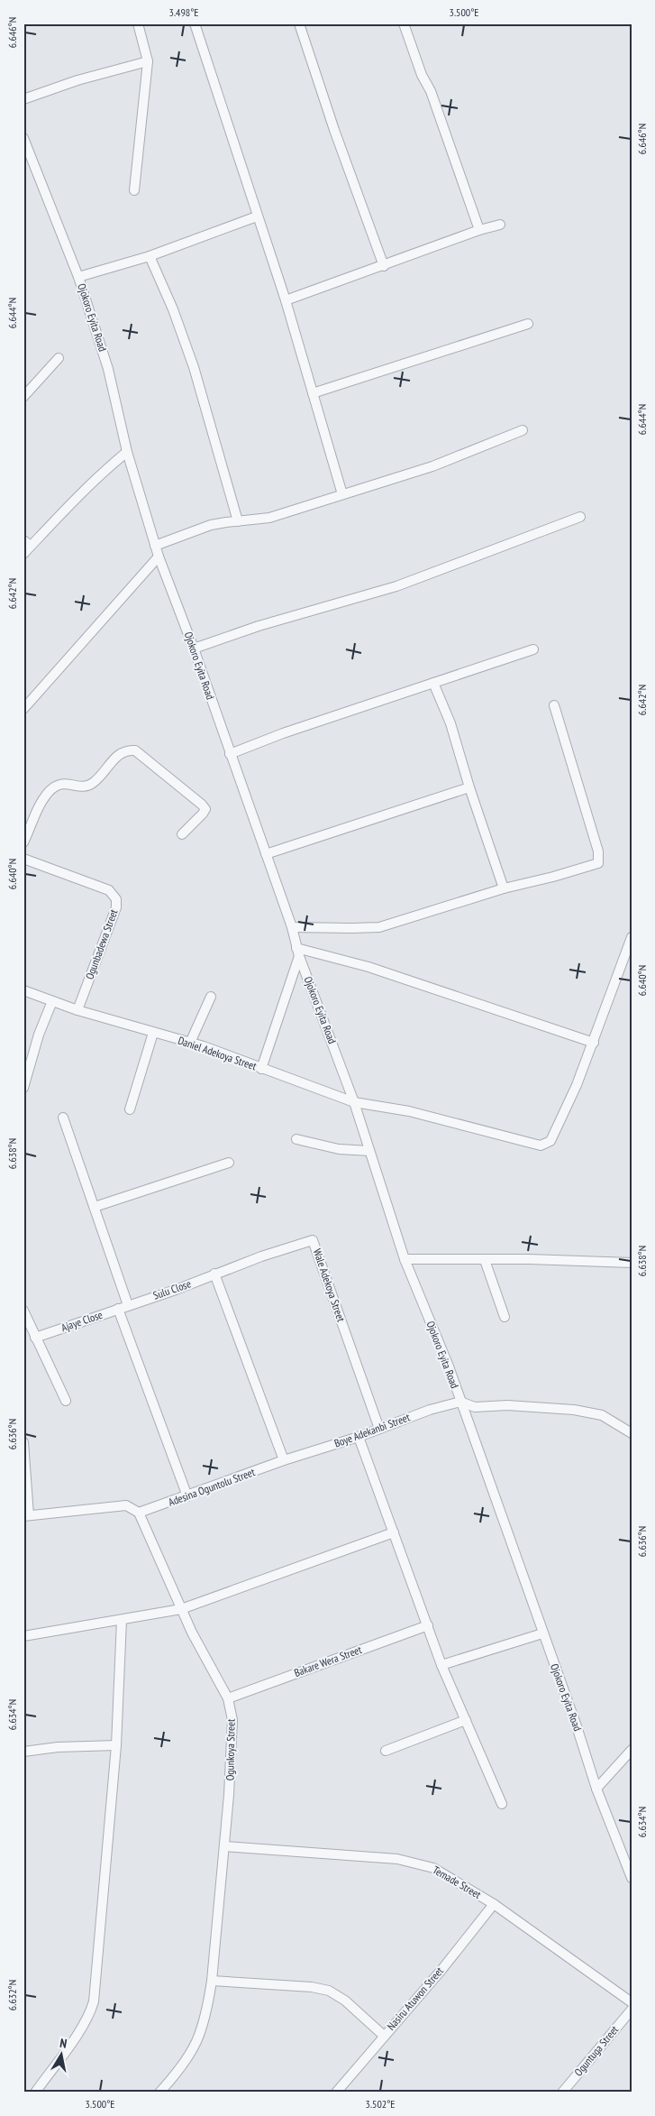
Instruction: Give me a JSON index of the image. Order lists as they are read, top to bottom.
{
  "streets": {
    "street": [
      "Ojokoro Eyita Road",
      "Ogunbadewa Street",
      "Daniel Adekoya Street",
      "Wale Adekoya Street",
      "Sulu Close",
      "Ajaye Close",
      "Boye Adekanbi Street",
      "Adesina Oguntolu Street",
      "Bakare Wera Street",
      "Ogunkoya Street",
      "Temade Street",
      "Nasiru Atuwon Street",
      "Oguntuga Street"
    ]
  },
  "crossings": [
    ["Ojokoro Eyita Road", "Daniel Adekoya Street"],
    ["Ojokoro Eyita Road", "Boye Adekanbi Street"],
    ["Ogunbadewa Street", "Daniel Adekoya Street"],
    ["Wale Adekoya Street", "Sulu Close"],
    ["Wale Adekoya Street", "Boye Adekanbi Street"],
    ["Sulu Close", "Ajaye Close"],
    ["Boye Adekanbi Street", "Adesina Oguntolu Street"],
    ["Adesina Oguntolu Street", "Ogunkoya Street"],
    ["Bakare Wera Street", "Ogunkoya Street"],
    ["Ogunkoya Street", "Temade Street"],
    ["Temade Street", "Nasiru Atuwon Street"]
  ],
  "north": "top",
  "coordinates": [
    "3.498°E",
    "3.500°E",
    "6.646°N",
    "6.644°N",
    "6.642°N",
    "6.640°N",
    "6.638°N",
    "6.636°N",
    "6.634°N",
    "6.632°N",
    "3.502°E"
  ]
}
